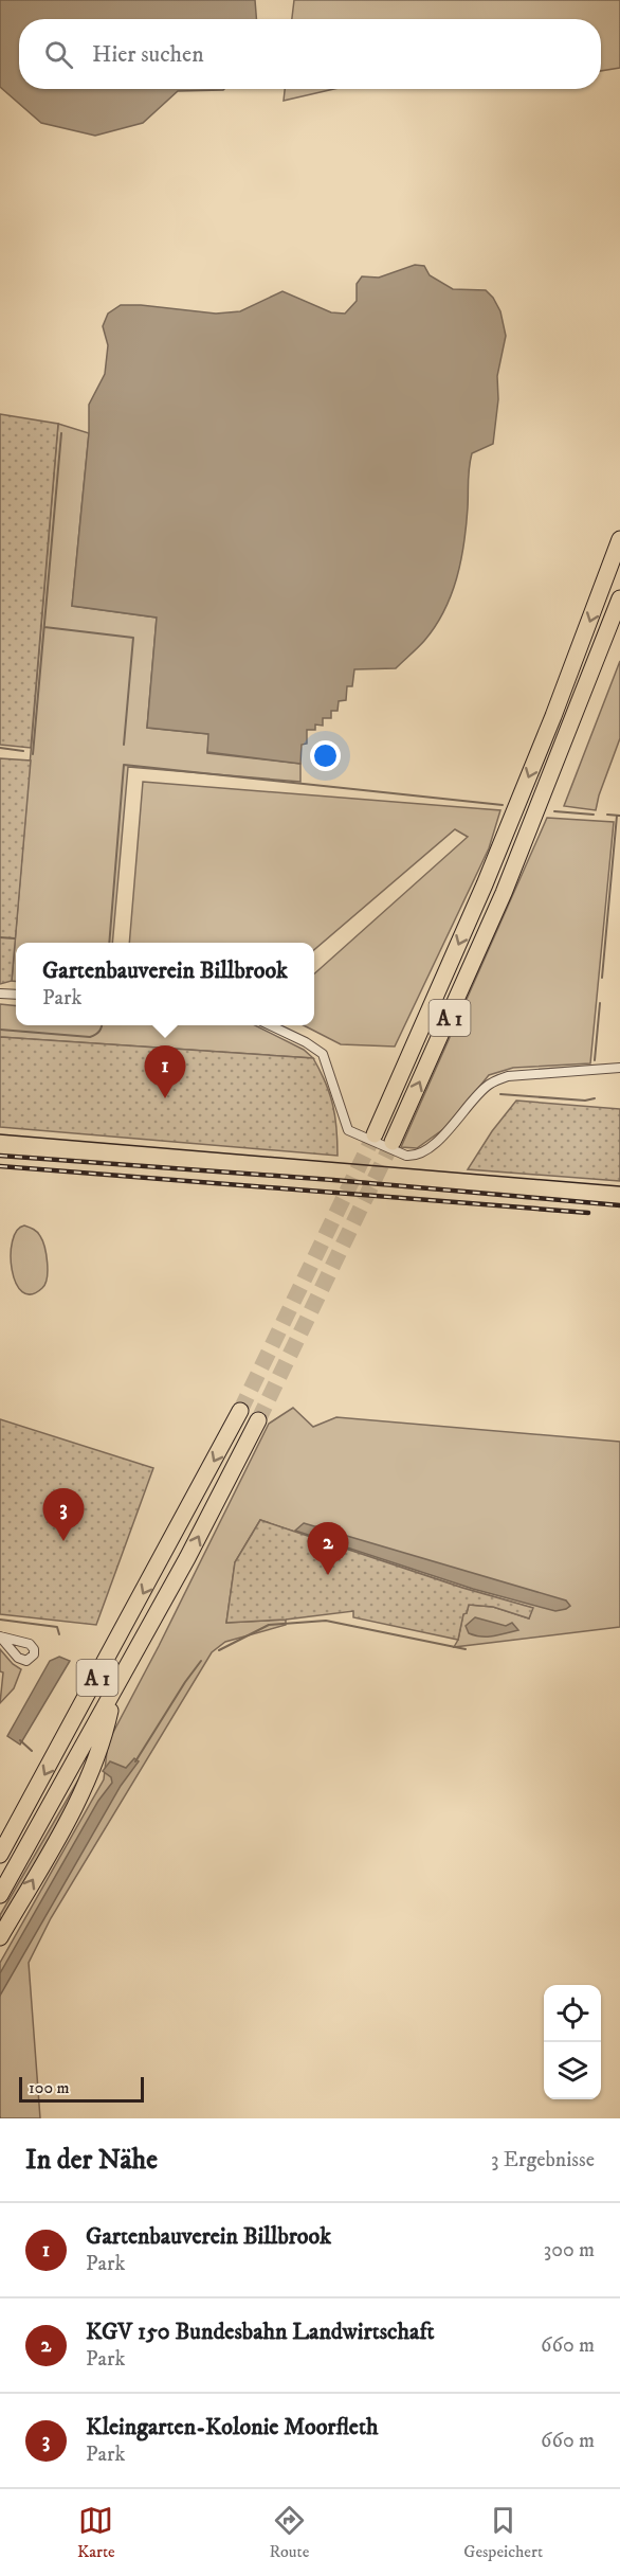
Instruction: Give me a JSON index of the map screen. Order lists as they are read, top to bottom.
{
  "streets": {
    "highway": ["A 1"]
  },
  "scale_bar": "100 m",
  "page": {
    "search": "Hier suchen",
    "popup": ["Gartenbauverein Billbrook", "Park"],
    "pins": ["1", "3", "2"],
    "scale": "100 m",
    "heading": ["In der Nähe", "3 Ergebnisse"],
    "list": [
      {
        "mark": "1",
        "name": "Gartenbauverein Billbrook",
        "note": "Park",
        "value": "300 m"
      },
      {
        "mark": "2",
        "name": "KGV 150 Bundesbahn Landwirtschaft",
        "note": "Park",
        "value": "660 m"
      },
      {
        "mark": "3",
        "name": "Kleingarten-Kolonie Moorfleth",
        "note": "Park",
        "value": "660 m"
      }
    ],
    "nav": ["Karte", "Route", "Gespeichert"]
  }
}
